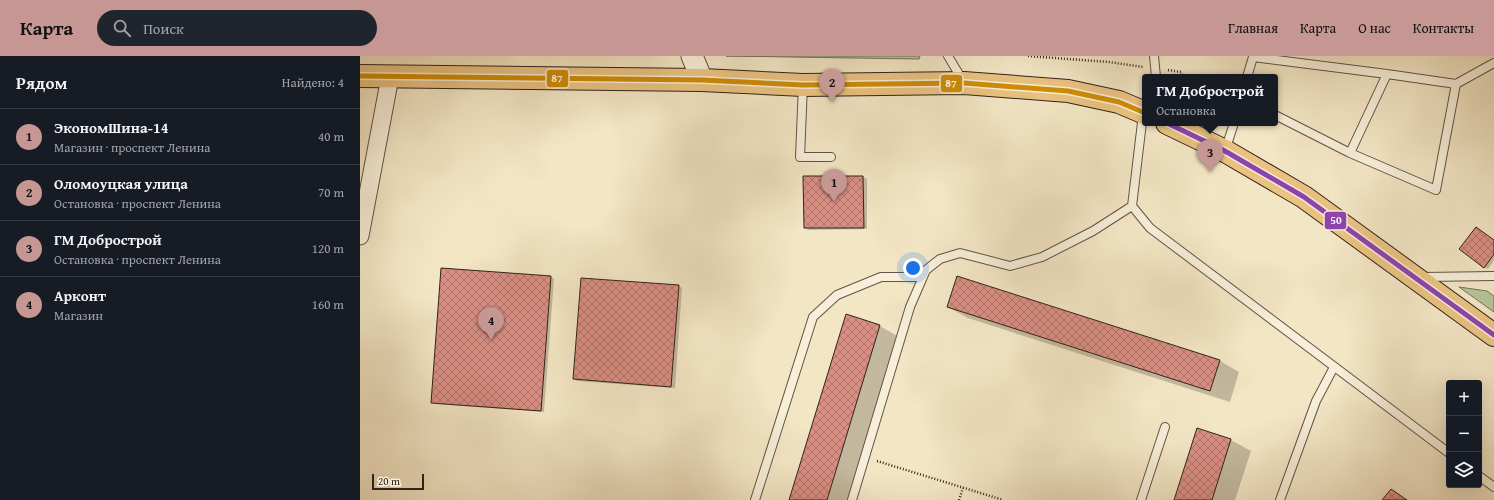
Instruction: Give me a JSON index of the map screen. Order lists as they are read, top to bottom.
{
  "lines": ["transit line 87", "transit line 50"],
  "scale_bar": "20 m",
  "page": {
    "header": "Карта",
    "search": "Поиск",
    "nav": [
      "Главная",
      "Карта",
      "О нас",
      "Контакты"
    ],
    "heading": ["Рядом", "Найдено: 4"],
    "pins": [
      "2",
      "3",
      "1",
      "4"
    ],
    "popup": ["ГМ Добрострой", "Остановка"],
    "list": [
      {
        "mark": "1",
        "name": "ЭкономШина-14",
        "note": "Магазин · проспект Ленина",
        "value": "40 m"
      },
      {
        "mark": "2",
        "name": "Оломоуцкая улица",
        "note": "Остановка · проспект Ленина",
        "value": "70 m"
      },
      {
        "mark": "3",
        "name": "ГМ Добрострой",
        "note": "Остановка · проспект Ленина",
        "value": "120 m"
      },
      {
        "mark": "4",
        "name": "Арконт",
        "note": "Магазин",
        "value": "160 m"
      }
    ],
    "map_buttons": ["+", "−"],
    "scale": "20 m"
  }
}
